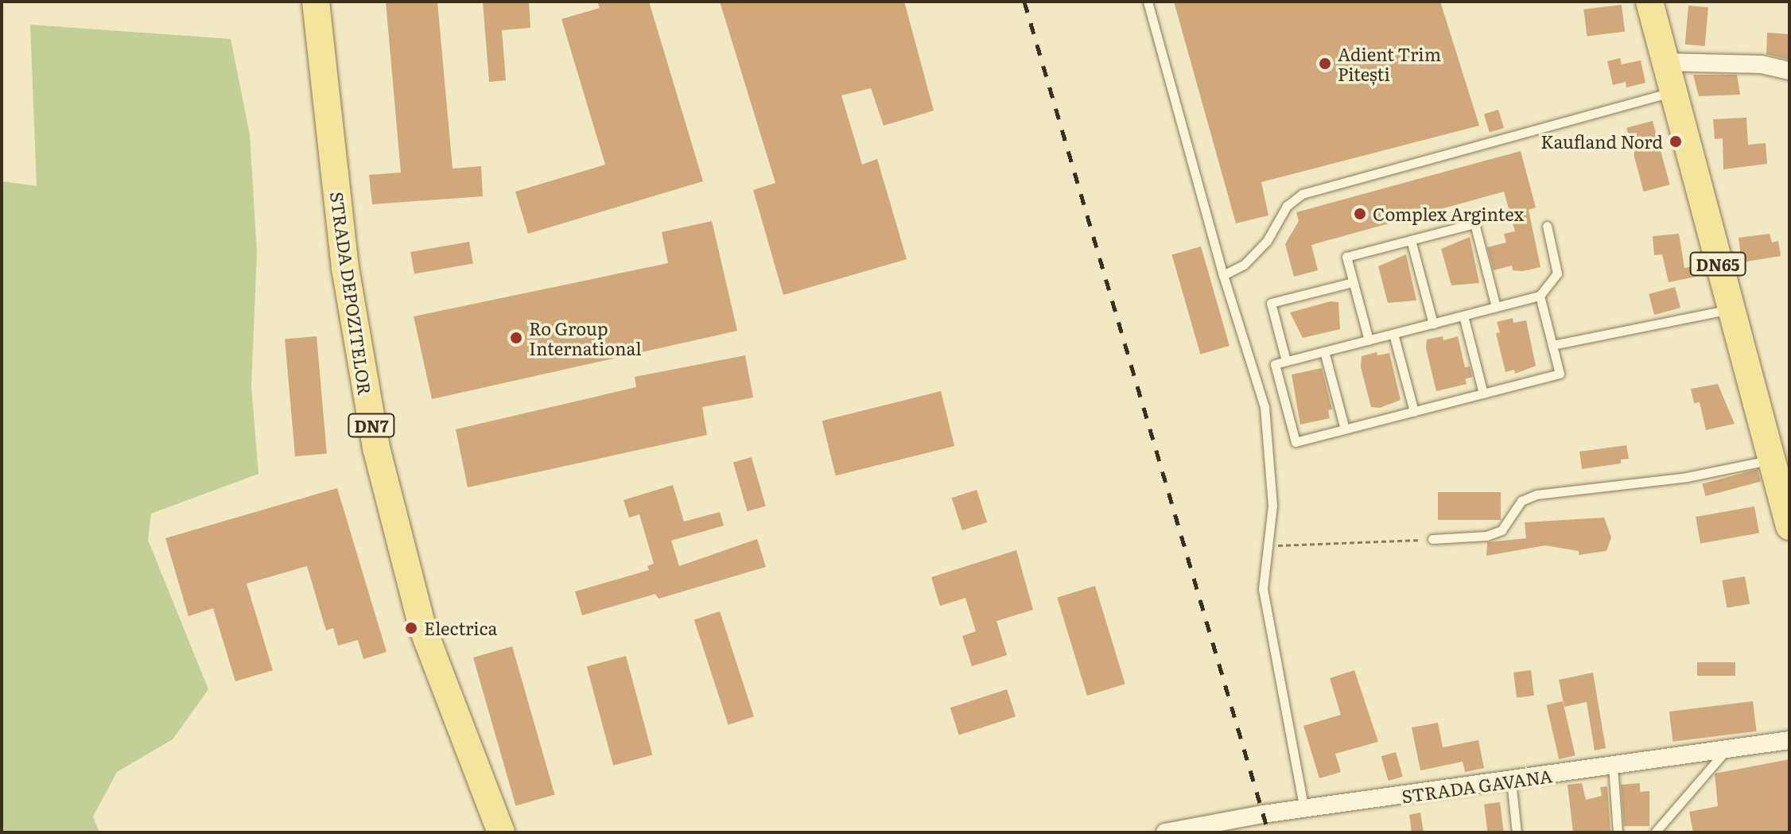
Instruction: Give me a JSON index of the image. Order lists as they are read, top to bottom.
{
  "streets": {
    "main road": ["DN65", "STRADA DEPOZITELOR", "DN7"],
    "street": ["STRADA GAVANA"]
  },
  "places": [
    "Adient Trim Pitești",
    "Kaufland Nord",
    "Complex Argintex",
    "Ro Group International",
    "Electrica"
  ]
}
